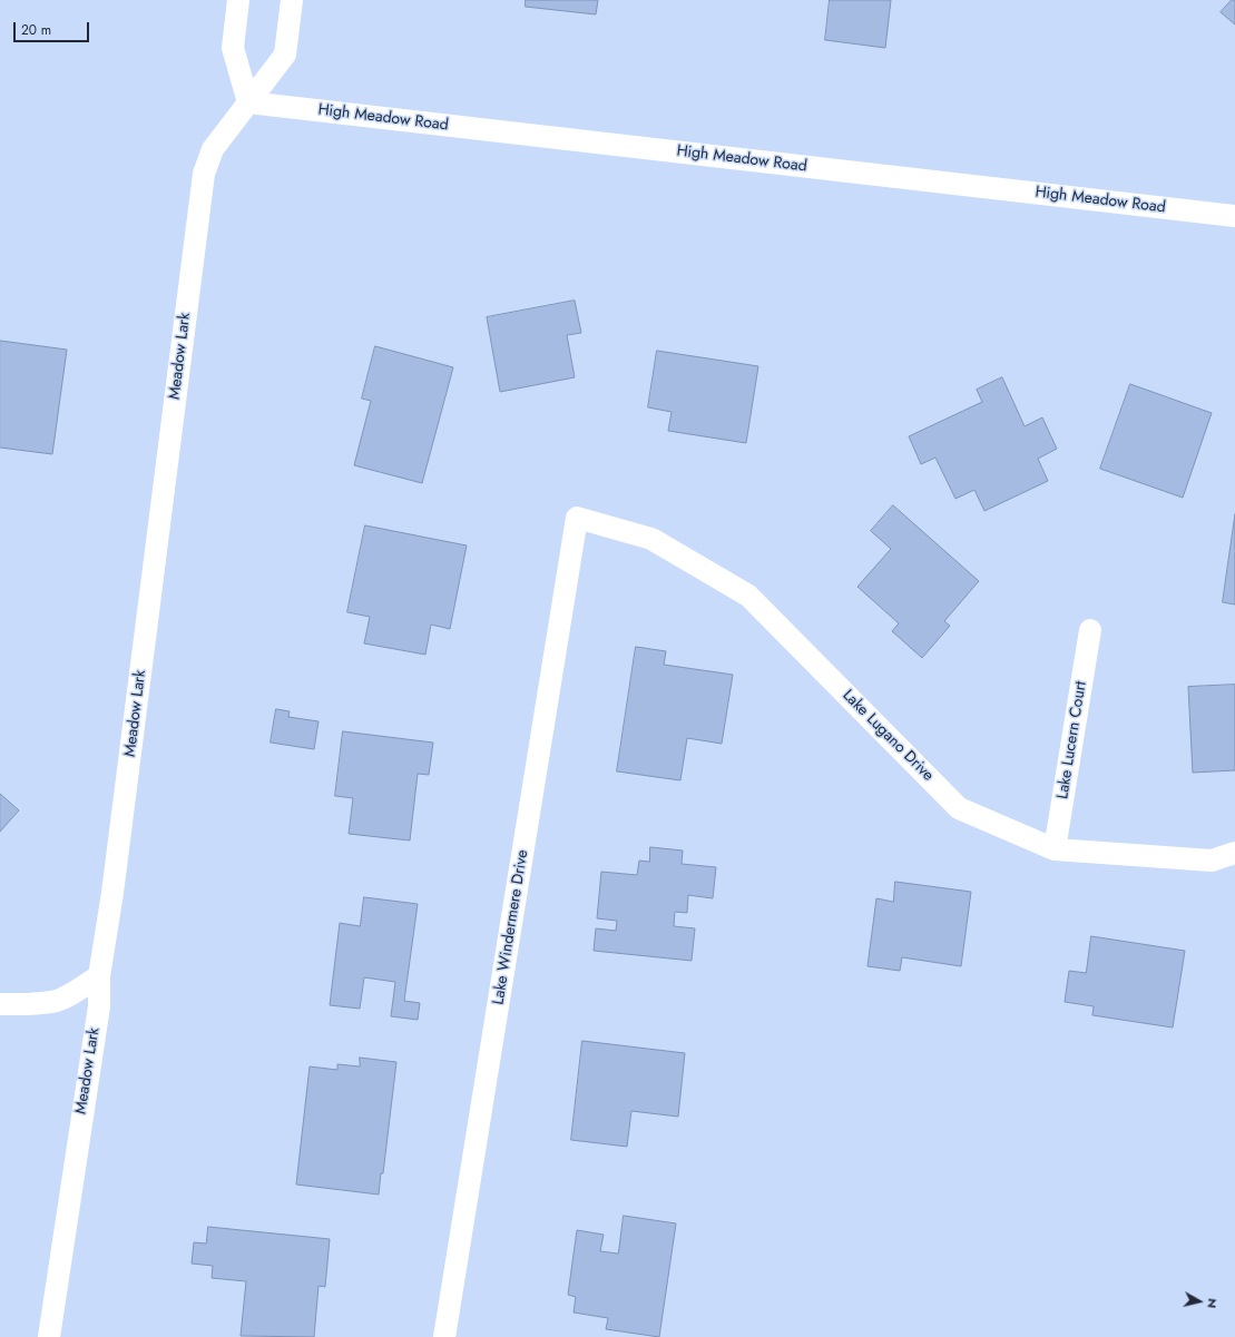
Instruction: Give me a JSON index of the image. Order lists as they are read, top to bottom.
{
  "streets": {
    "street": [
      "High Meadow Road",
      "Meadow Lark",
      "Lake Lugano Drive",
      "Lake Lucern Court",
      "Lake Windermere Drive"
    ]
  },
  "crossings": [
    ["High Meadow Road", "Meadow Lark"],
    ["Lake Lugano Drive", "Lake Lucern Court"],
    ["Lake Lugano Drive", "Lake Windermere Drive"]
  ],
  "scale_bar": "20 m",
  "north": "right"
}
